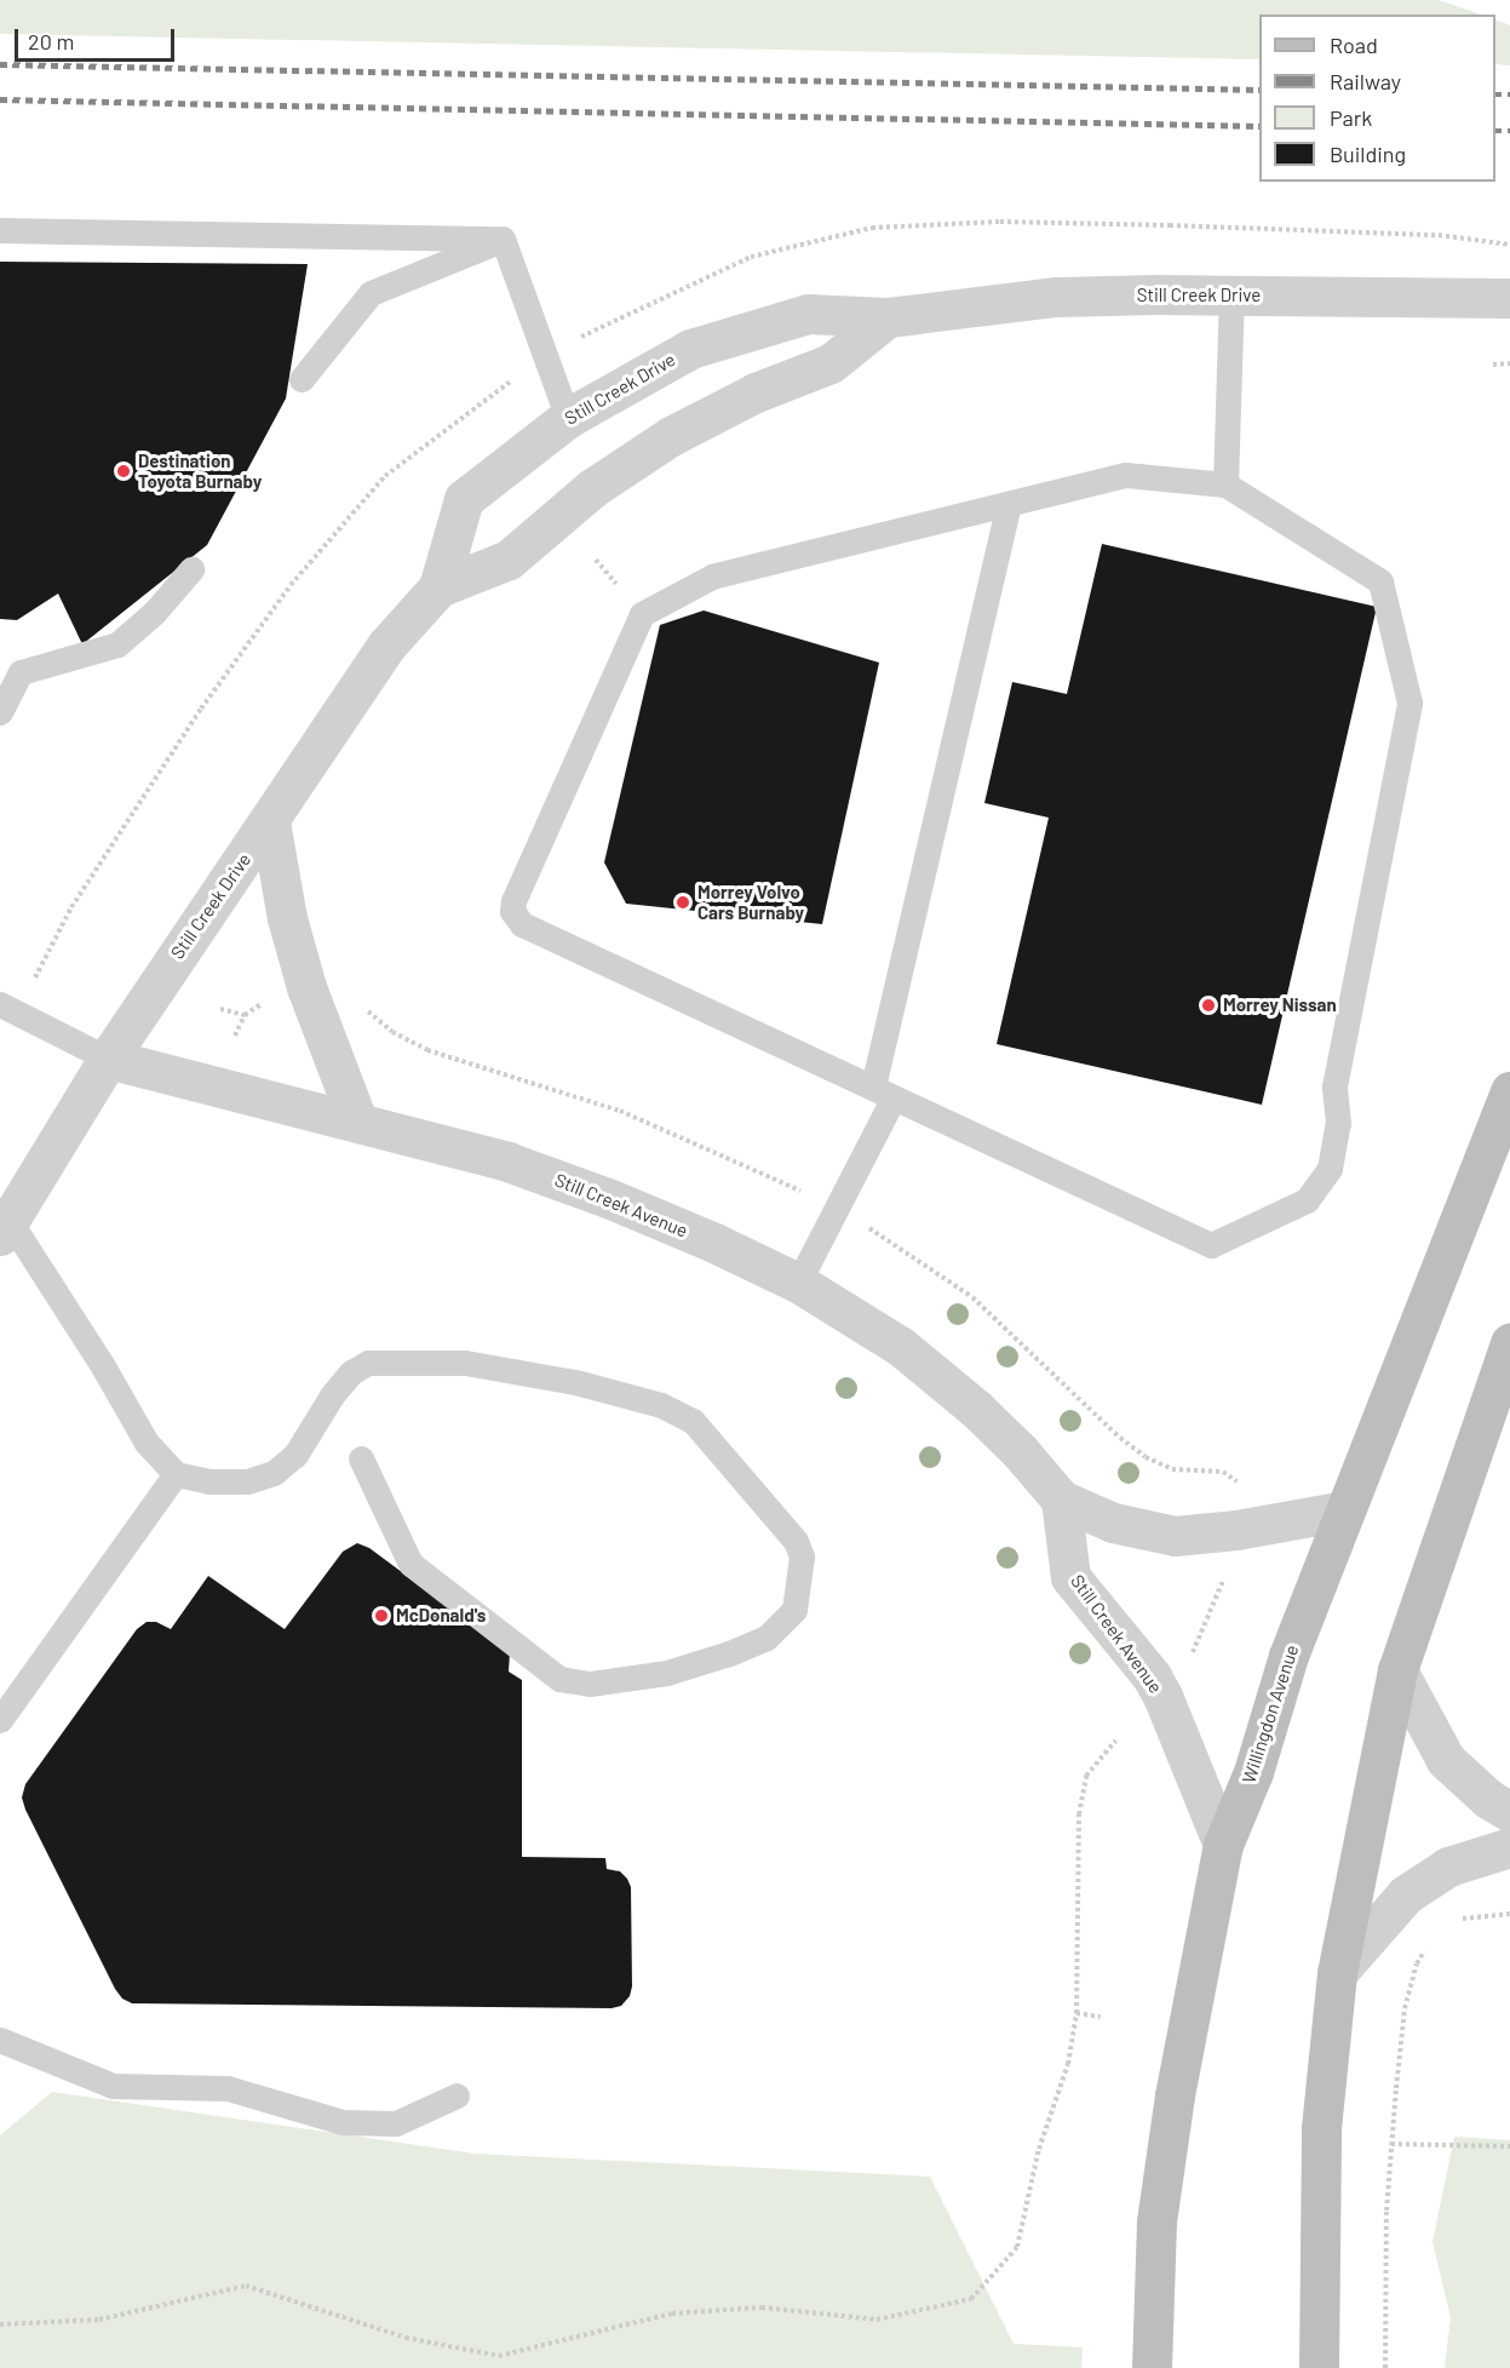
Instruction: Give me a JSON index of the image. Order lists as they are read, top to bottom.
{
  "streets": {
    "main road": ["Willingdon Avenue"],
    "street": ["Still Creek Drive", "Still Creek Avenue"]
  },
  "crossings": [
    ["Still Creek Drive", "Still Creek Avenue"],
    ["Still Creek Avenue", "Willingdon Avenue"]
  ],
  "places": [
    "Destination Toyota Burnaby",
    "Morrey Volvo Cars Burnaby",
    "Morrey Nissan",
    "McDonald's"
  ],
  "legend": [
    "Road",
    "Railway",
    "Park",
    "Building"
  ],
  "scale_bar": "20 m"
}
